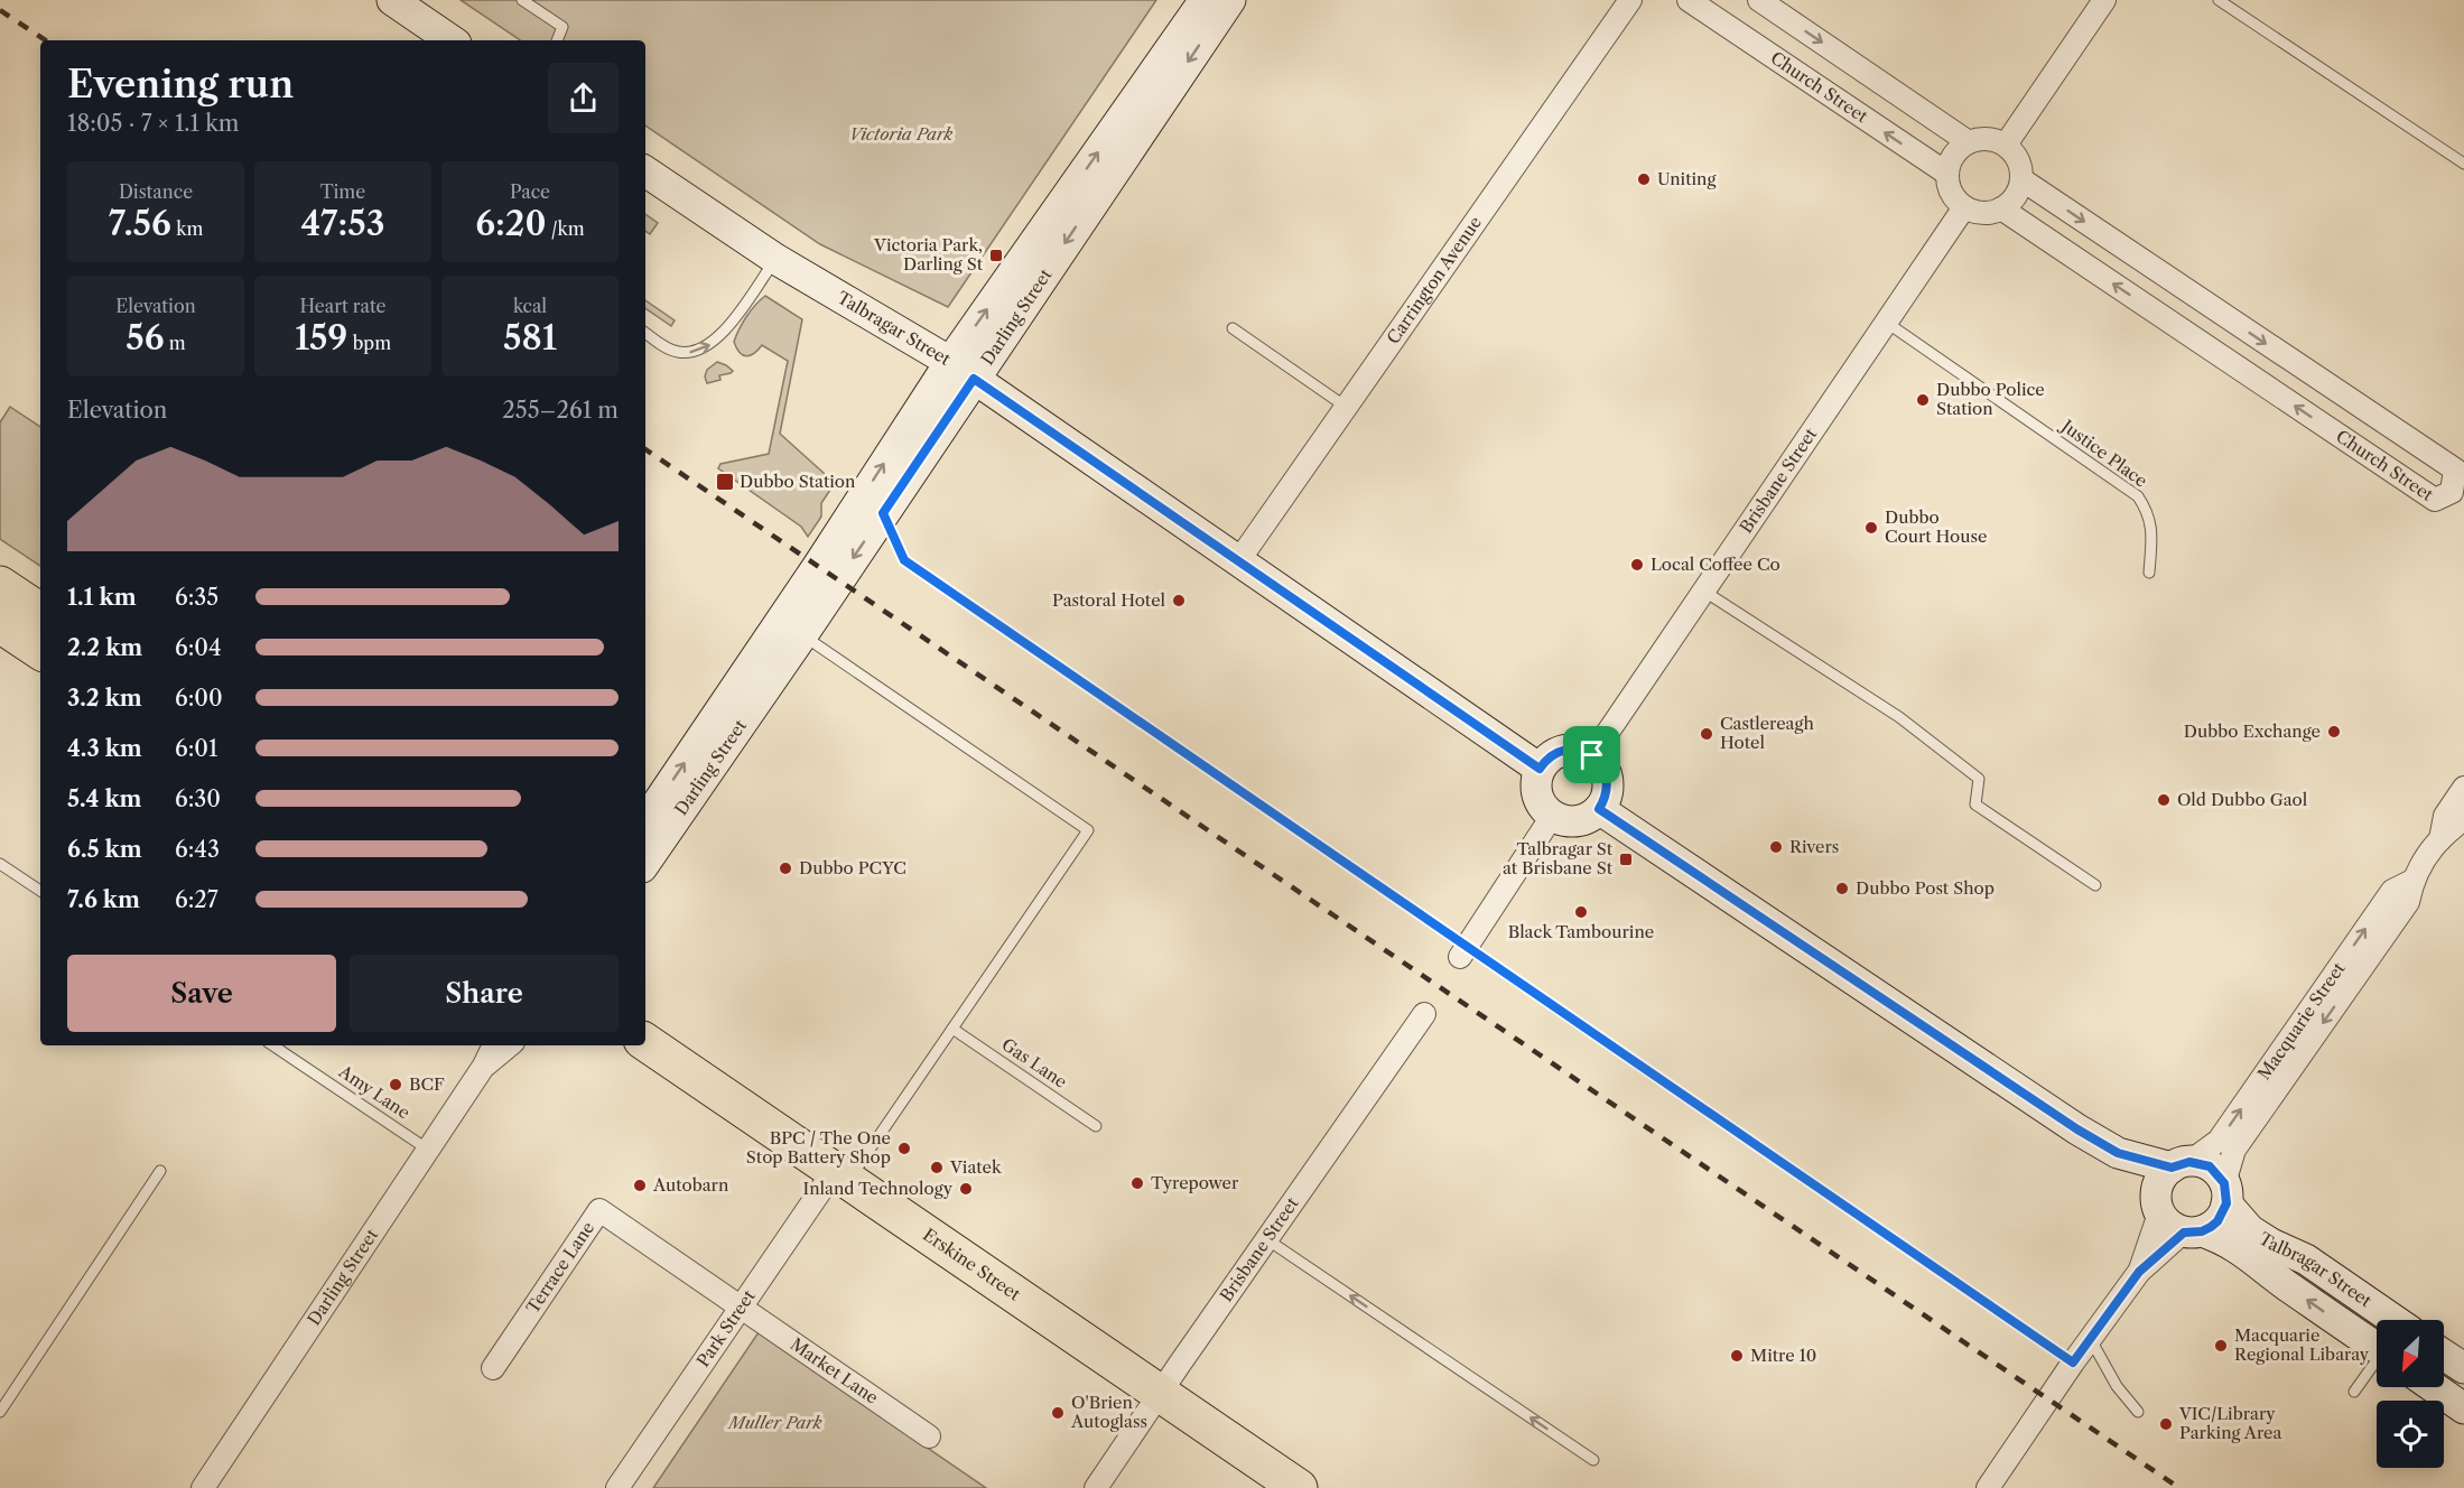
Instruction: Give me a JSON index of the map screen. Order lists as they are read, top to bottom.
{
  "streets": {
    "highway": ["Erskine Street"],
    "street": [
      "Church Street",
      "Carrington Avenue",
      "Darling Street",
      "Talbragar Street",
      "Brisbane Street",
      "Macquarie Street",
      "Terrace Lane",
      "Park Street",
      "Market Lane"
    ],
    "lane": ["Justice Place", "Gas Lane", "Amy Lane"]
  },
  "crossings": [
    ["Church Street", "Brisbane Street"],
    ["Carrington Avenue", "Talbragar Street"],
    ["Darling Street", "Talbragar Street"],
    ["Darling Street", "Amy Lane"],
    ["Talbragar Street", "Brisbane Street"],
    ["Talbragar Street", "Macquarie Street"],
    ["Justice Place", "Brisbane Street"],
    ["Brisbane Street", "Erskine Street"],
    ["Erskine Street", "Park Street"],
    ["Terrace Lane", "Park Street"],
    ["Terrace Lane", "Market Lane"],
    ["Park Street", "Market Lane"]
  ],
  "parks": ["Victoria Park", "Muller Park"],
  "places": {
    "other": [
      "Uniting",
      "Dubbo Police Station",
      "Dubbo Court House",
      "Local Coffee Co",
      "Pastoral Hotel",
      "Dubbo Exchange",
      "Castlereagh Hotel",
      "Old Dubbo Gaol",
      "Rivers",
      "Dubbo PCYC",
      "Dubbo Post Shop",
      "Black Tambourine",
      "BCF",
      "BPC / The One Stop Battery Shop",
      "Viatek",
      "Tyrepower",
      "Autobarn",
      "Inland Technology",
      "Macquarie Regional Libaray",
      "Mitre 10",
      "O'Brien Autoglass",
      "VIC/Library Parking Area"
    ],
    "transit": ["Victoria Park, Darling St", "Dubbo Station", "Talbragar St at Brisbane St"]
  },
  "north": "bottom left",
  "page": {
    "heading": ["Evening run", "18:05 · 7 × 1.1 km"],
    "stats": [
      ["Distance", "7.56 km"],
      ["Time", "47:53"],
      ["Pace", "6:20 /km"],
      ["Elevation", "56 m"],
      ["Heart rate", "159 bpm"],
      ["kcal", "581"]
    ],
    "chart": ["Elevation", "255–261 m"],
    "list": [
      {
        "name": "1.1 km",
        "note": "6:35"
      },
      {
        "name": "2.2 km",
        "note": "6:04"
      },
      {
        "name": "3.2 km",
        "note": "6:00"
      },
      {
        "name": "4.3 km",
        "note": "6:01"
      },
      {
        "name": "5.4 km",
        "note": "6:30"
      },
      {
        "name": "6.5 km",
        "note": "6:43"
      },
      {
        "name": "7.6 km",
        "note": "6:27"
      }
    ],
    "buttons": ["Save", "Share"]
  }
}
